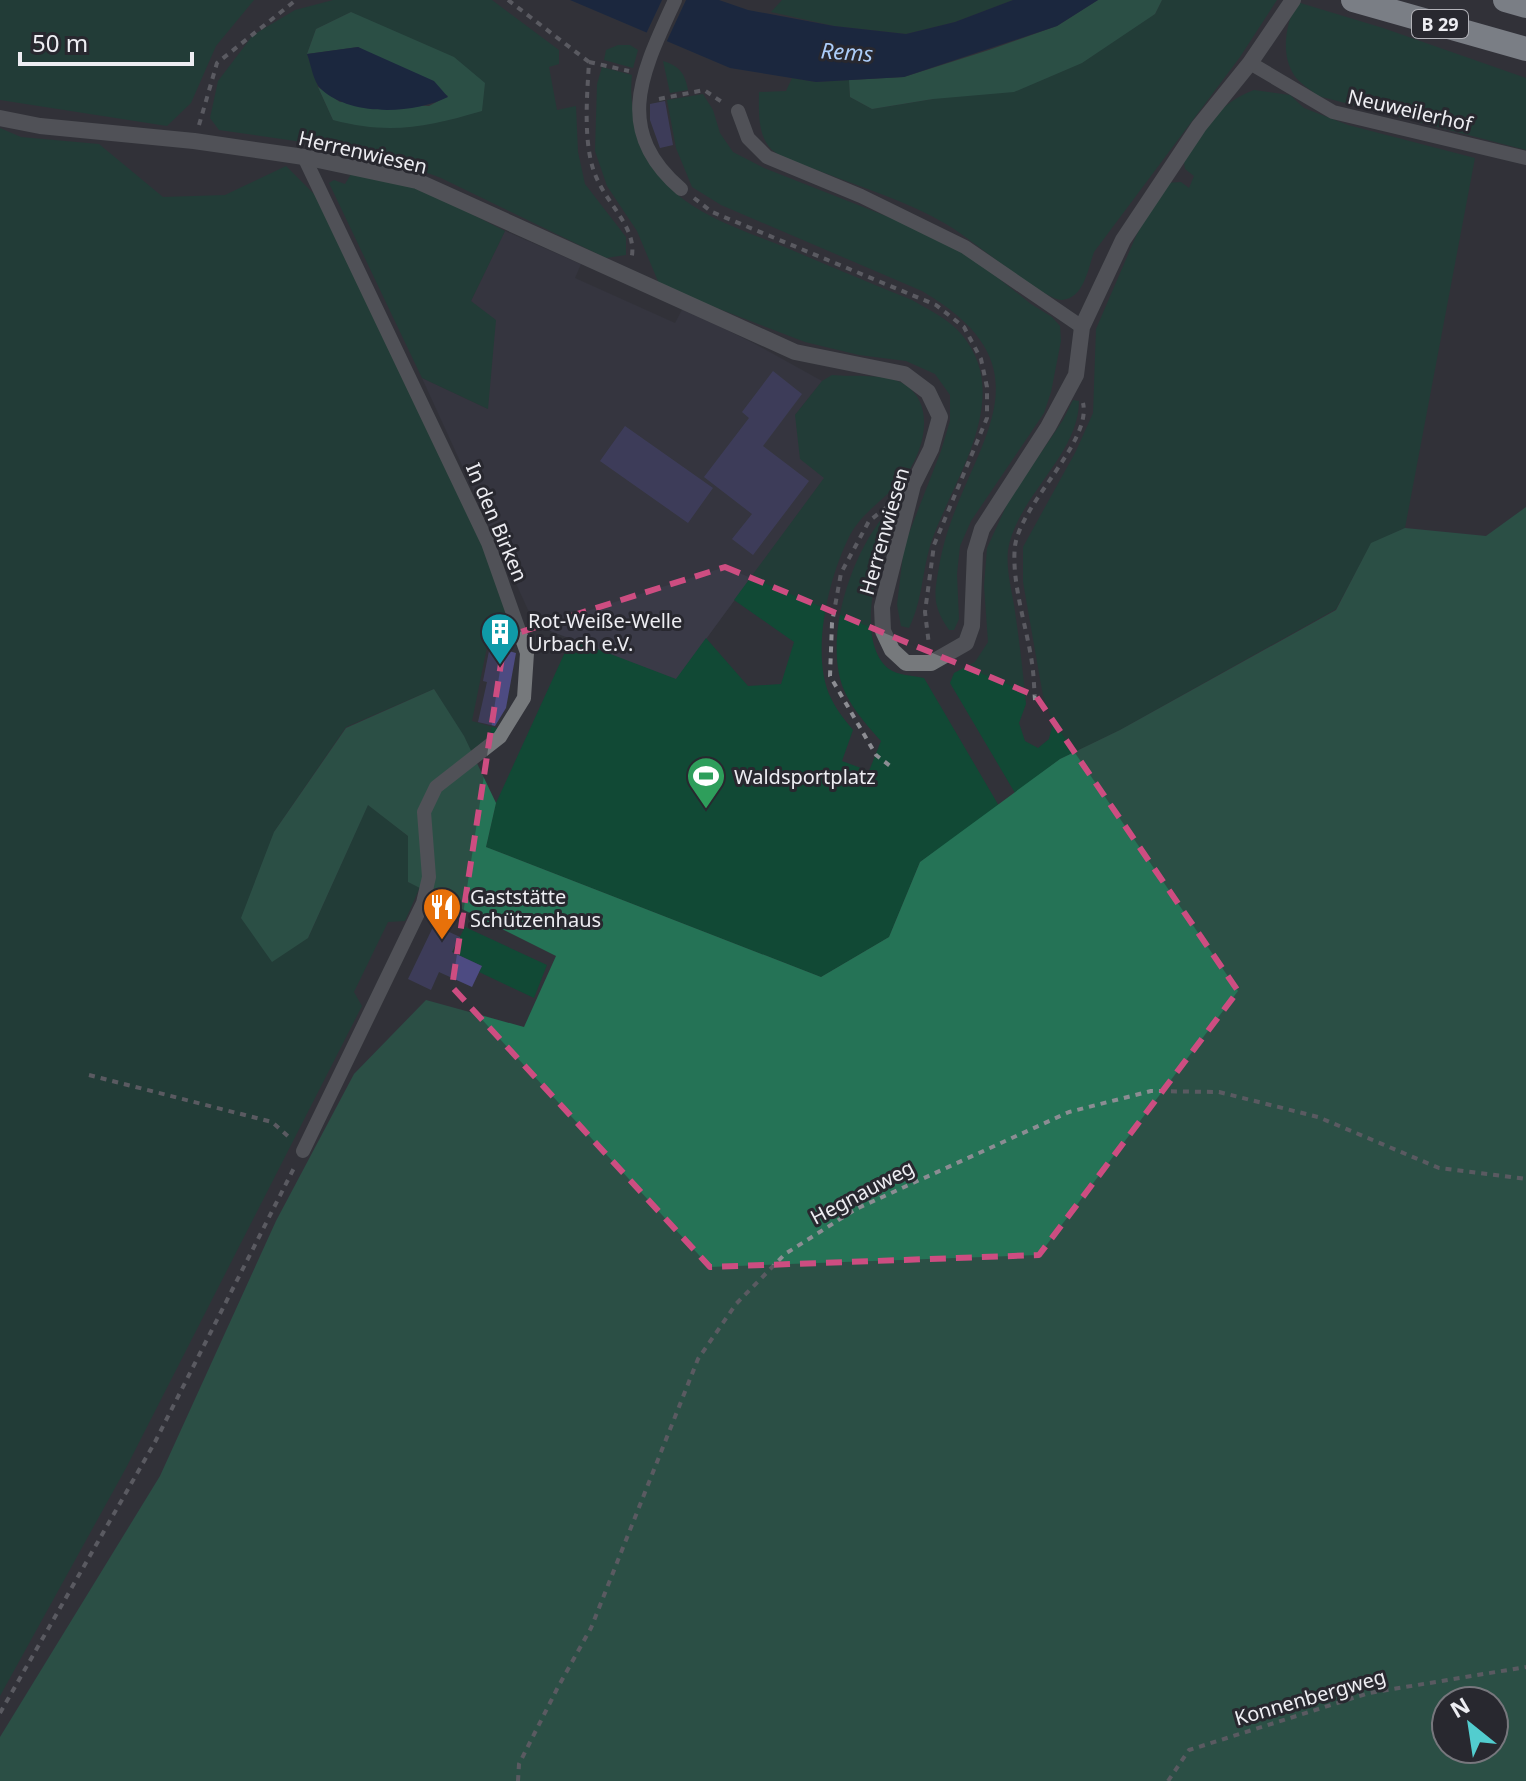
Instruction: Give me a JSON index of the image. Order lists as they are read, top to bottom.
{
  "streets": {
    "highway": ["B 29"],
    "street": ["Herrenwiesen"],
    "lane": ["Neuweilerhof", "In den Birken"],
    "path": ["Hegnauweg", "Konnenbergweg"]
  },
  "crossings": [
    ["Neuweilerhof", "Herrenwiesen"],
    ["Herrenwiesen", "In den Birken"]
  ],
  "water": ["Rems"],
  "places": {
    "building": ["Rot-Weiße-Welle Urbach e.V."],
    "sports": ["Waldsportplatz"],
    "restaurant": ["Gaststätte Schützenhaus"]
  },
  "scale_bar": "50 m",
  "north": "top left"
}
